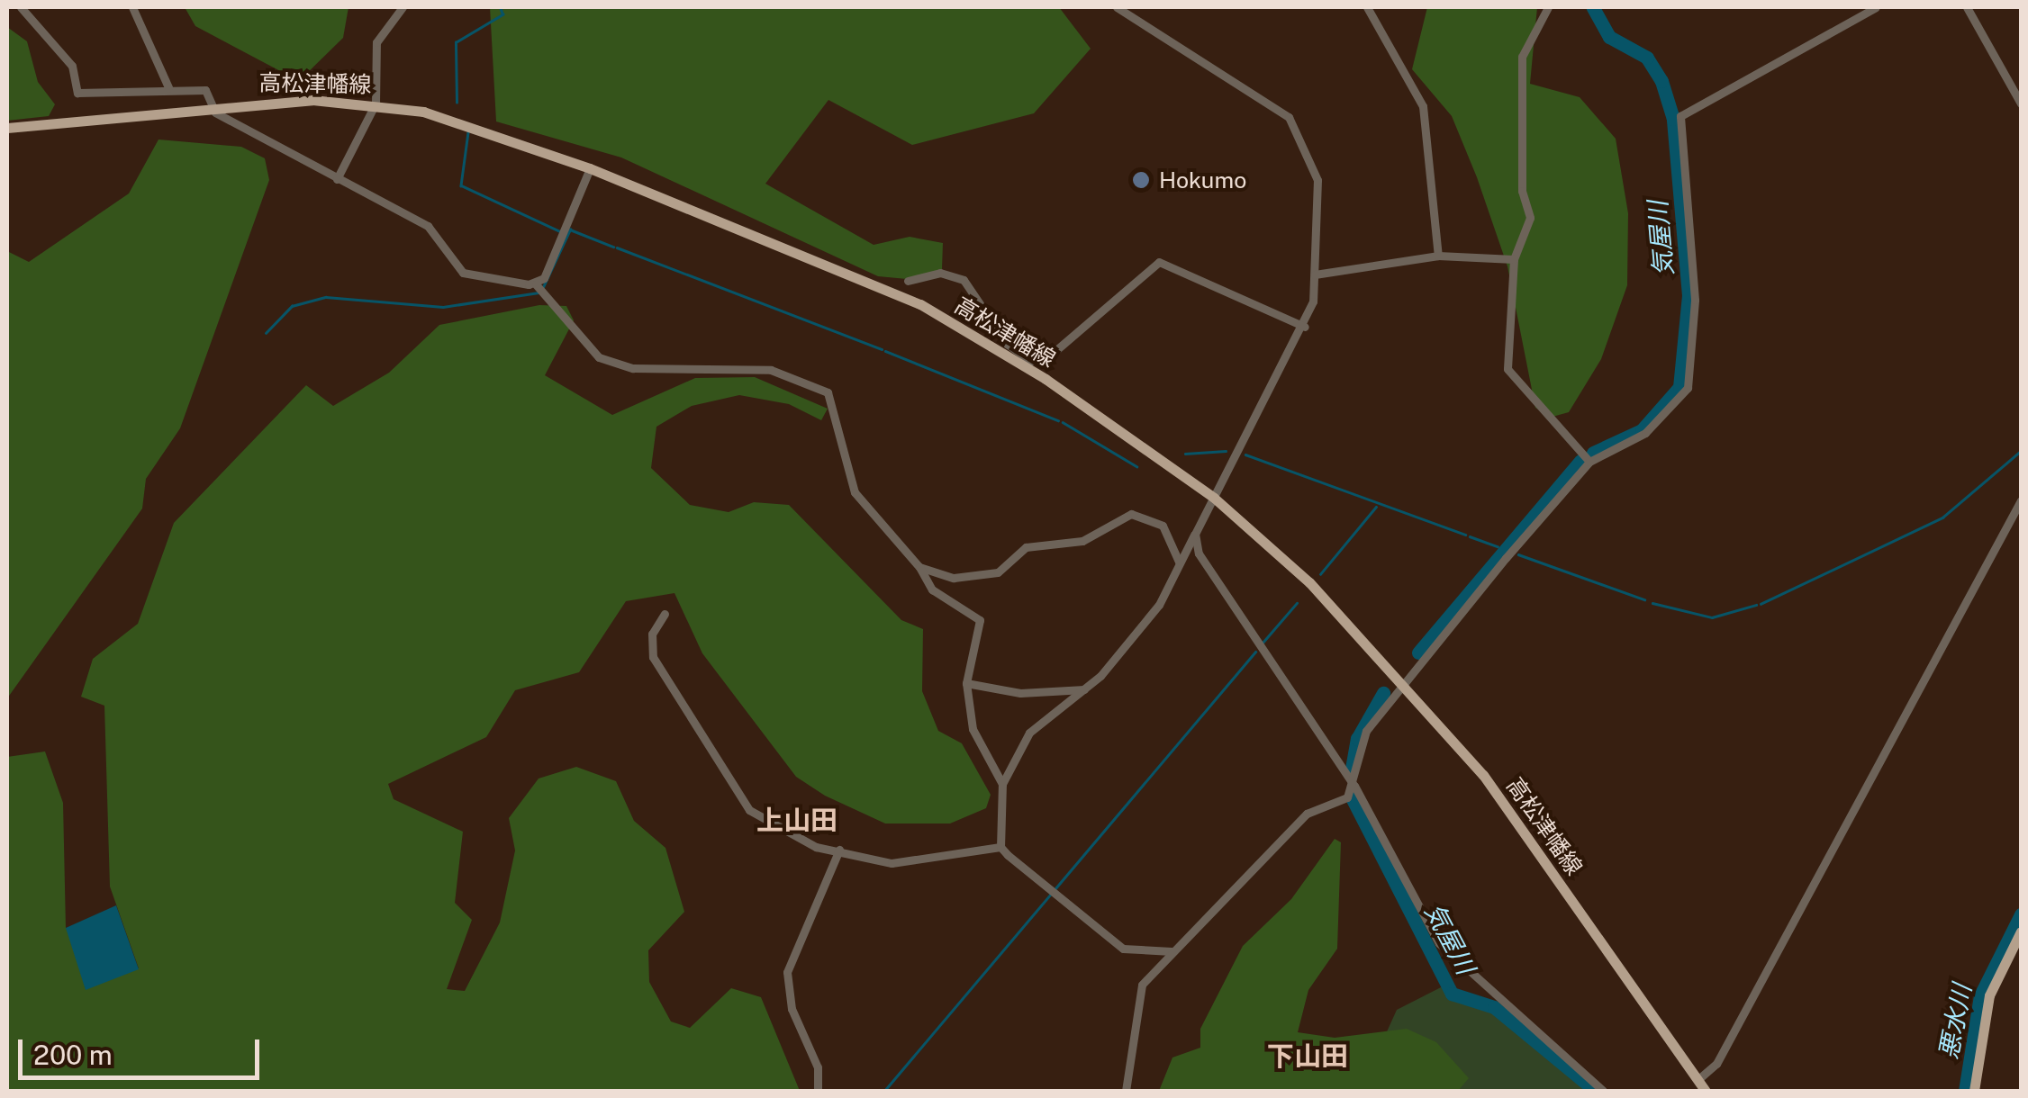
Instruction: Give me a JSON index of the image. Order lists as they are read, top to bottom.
{
  "streets": {
    "main road": ["高松津幡線"]
  },
  "districts": ["上山田", "下山田"],
  "water": ["気屋川", "悪水川"],
  "places": ["Hokumo"],
  "scale_bar": "200 m"
}
